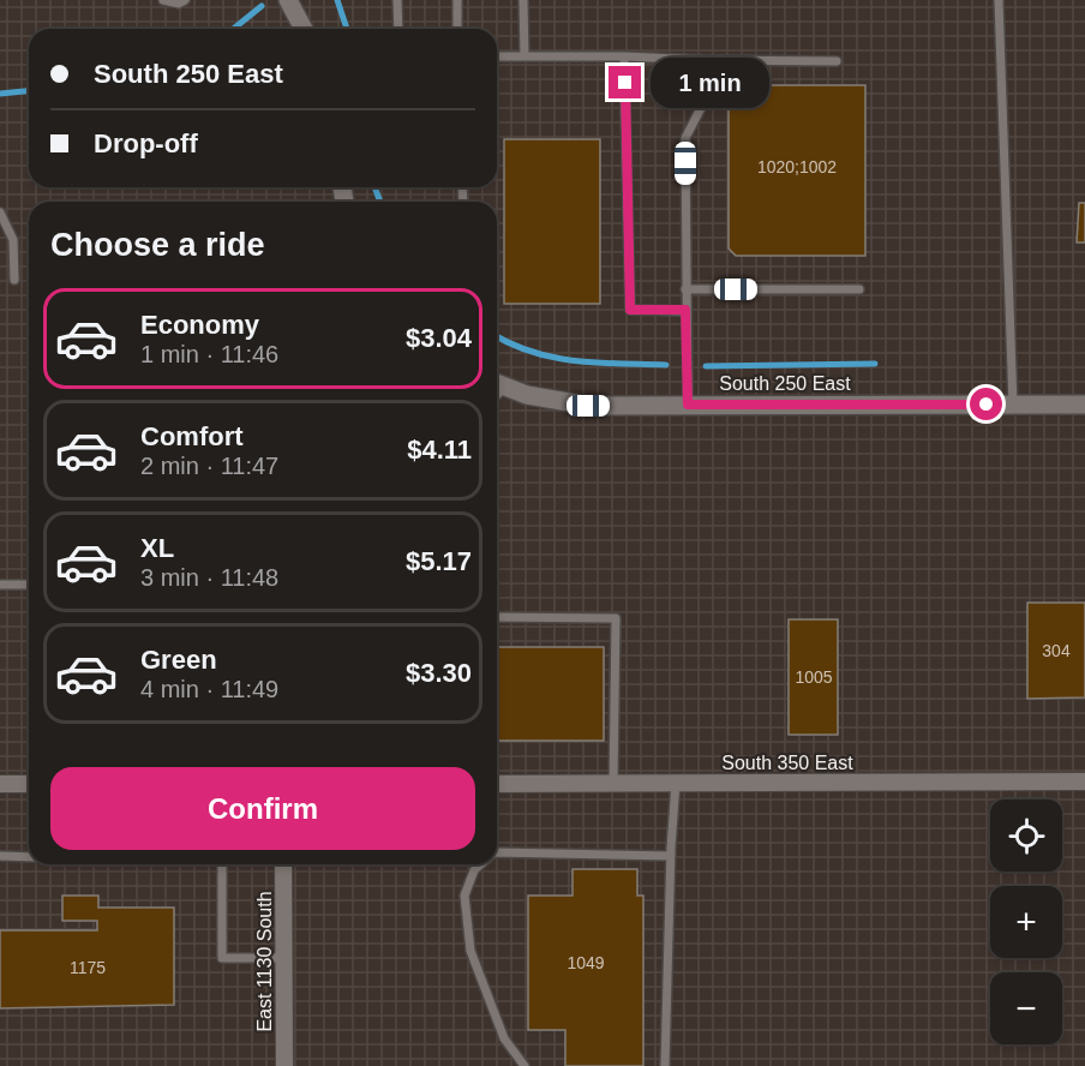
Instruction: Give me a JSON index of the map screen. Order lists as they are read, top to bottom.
{
  "streets": {
    "street": ["South 250 East", "South 350 East", "East 1130 South"]
  },
  "house_numbers": [
    "1020;1002",
    "304",
    "1005",
    "1049",
    "1175"
  ],
  "page": {
    "banner": ["South 250 East", "Drop-off"],
    "bubble": "1 min",
    "heading": "Choose a ride",
    "list": [
      {
        "name": "Economy",
        "note": "1 min · 11:46",
        "value": "$3.04"
      },
      {
        "name": "Comfort",
        "note": "2 min · 11:47",
        "value": "$4.11"
      },
      {
        "name": "XL",
        "note": "3 min · 11:48",
        "value": "$5.17"
      },
      {
        "name": "Green",
        "note": "4 min · 11:49",
        "value": "$3.30"
      }
    ],
    "buttons": "Confirm",
    "map_buttons": ["+", "−"]
  }
}
